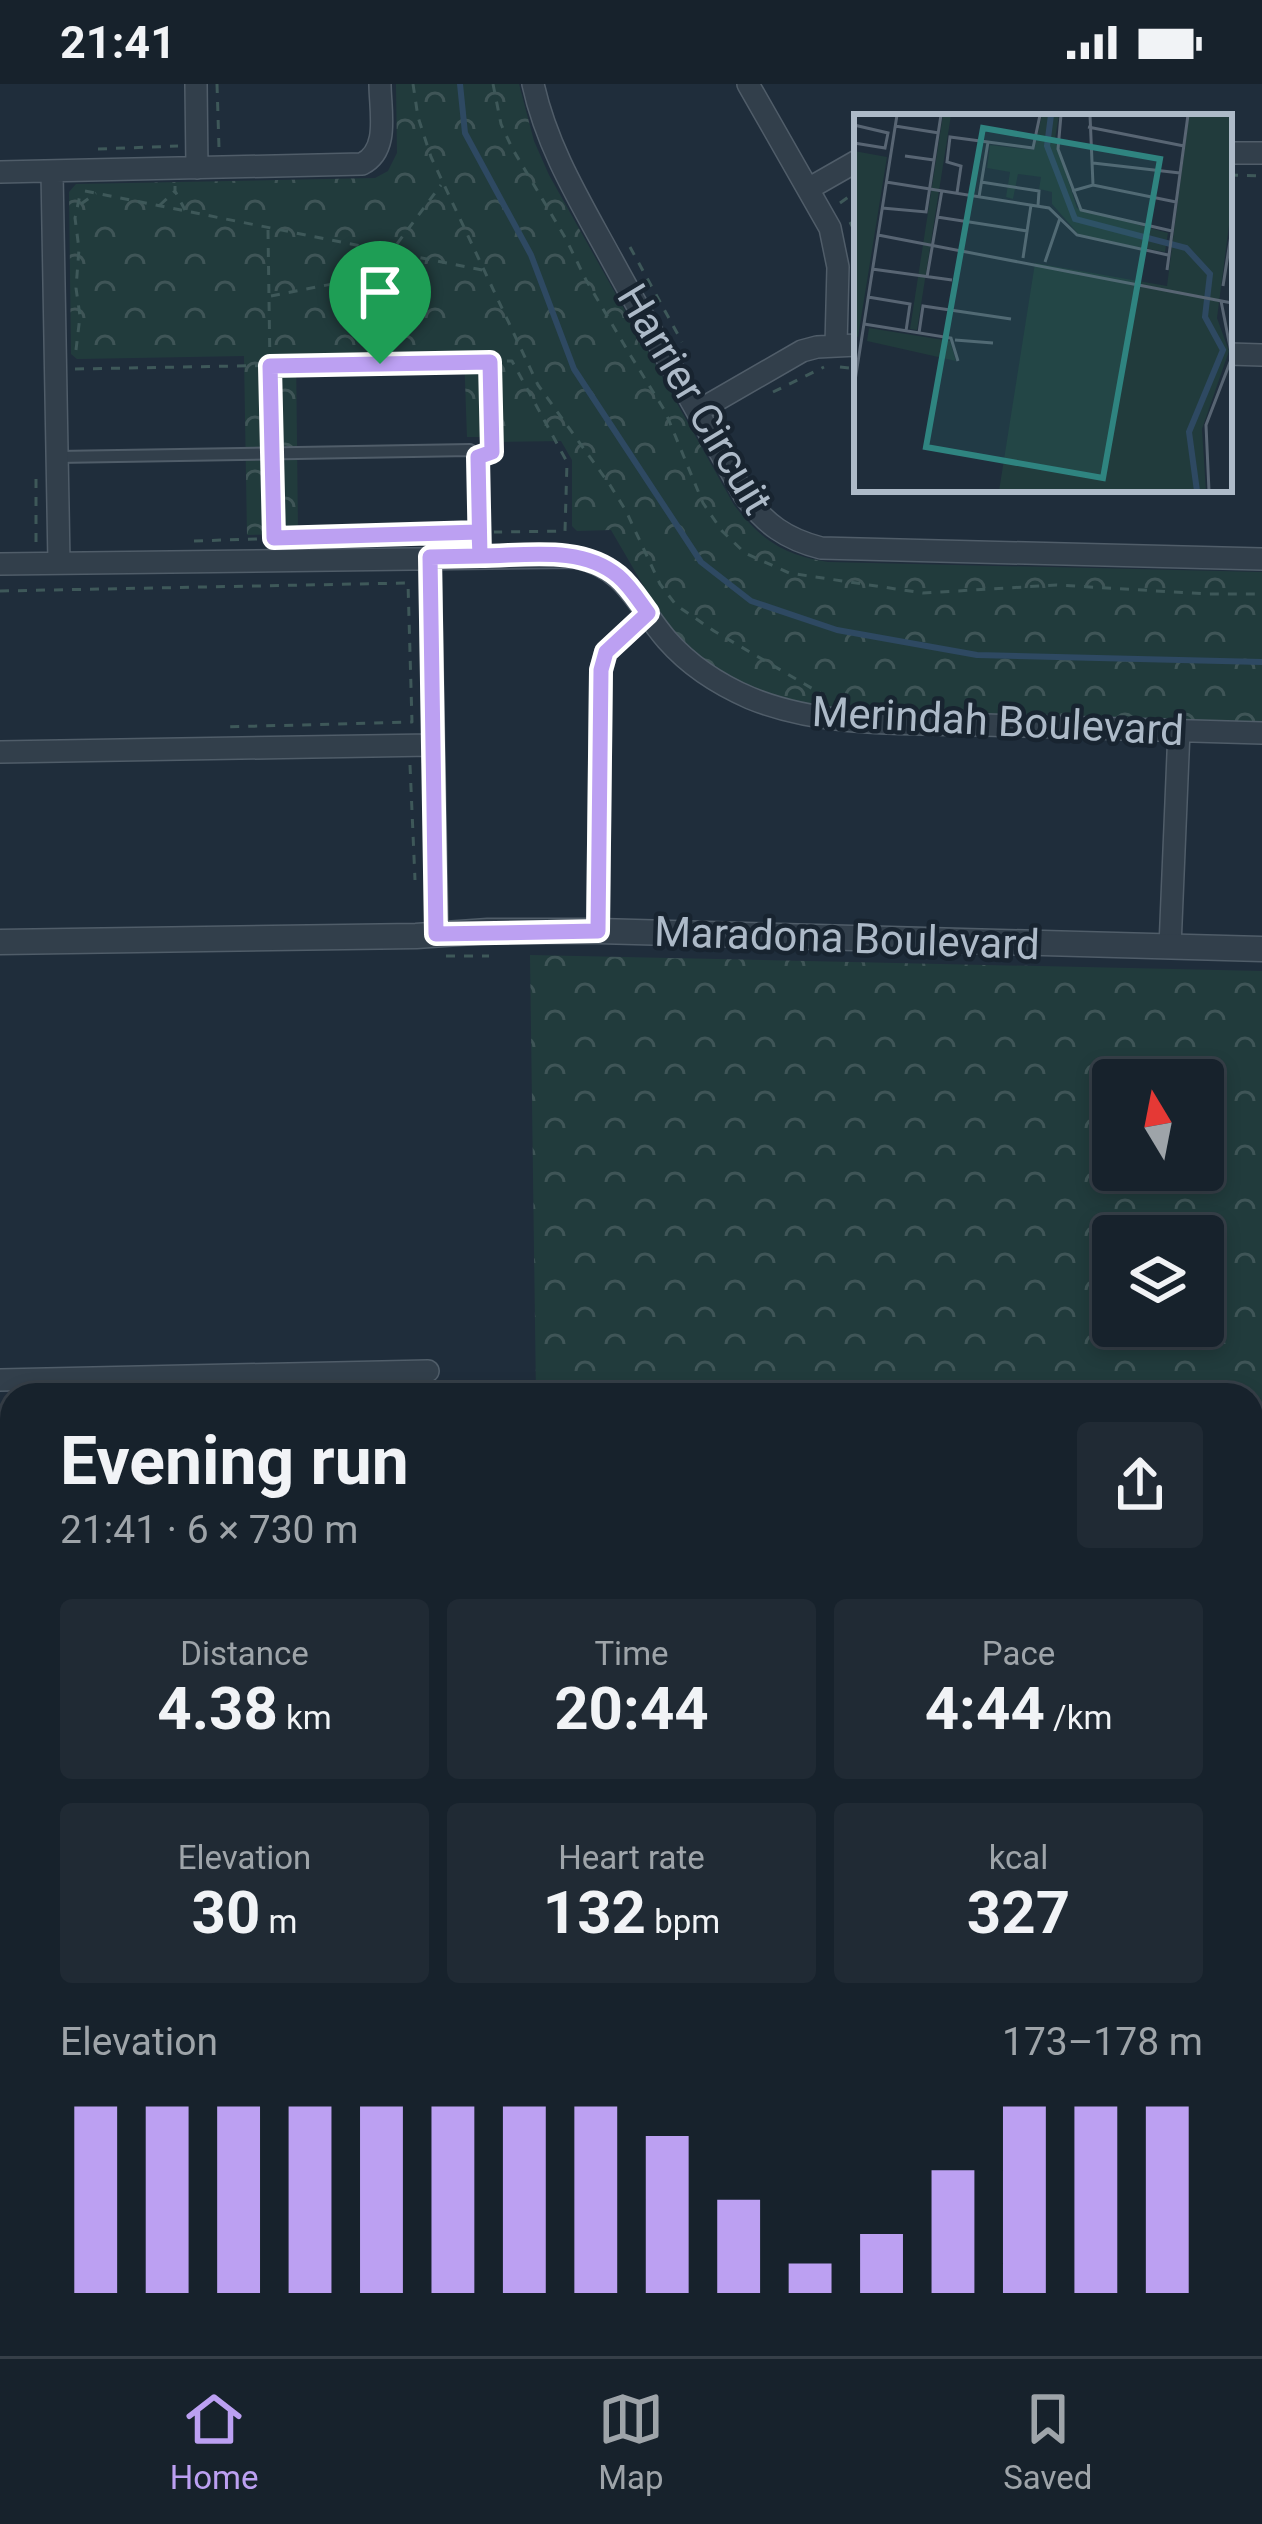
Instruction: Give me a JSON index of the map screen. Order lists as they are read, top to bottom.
{
  "streets": {
    "street": ["Harrier Circuit", "Merindah Boulevard", "Maradona Boulevard"]
  },
  "north": "top",
  "page": {
    "status": "21:41",
    "heading": ["Evening run", "21:41 · 6 × 730 m"],
    "stats": [
      ["Distance", "4.38 km"],
      ["Time", "20:44"],
      ["Pace", "4:44 /km"],
      ["Elevation", "30 m"],
      ["Heart rate", "132 bpm"],
      ["kcal", "327"]
    ],
    "chart": ["Elevation", "173–178 m"],
    "tabs": ["Home", "Map", "Saved"]
  }
}
